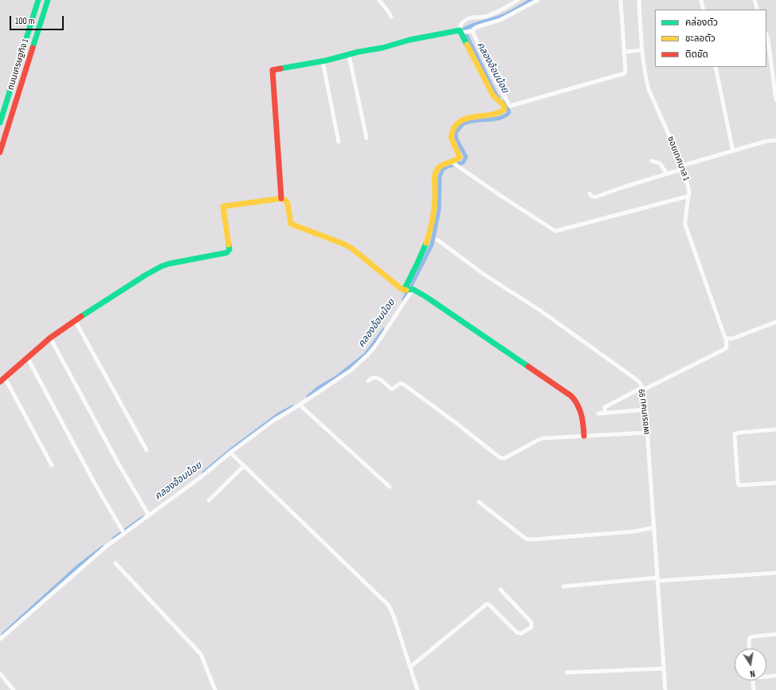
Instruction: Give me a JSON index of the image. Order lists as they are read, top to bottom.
{
  "streets": {
    "street": ["ถนนเศรษฐกิจ 1", "ซอยเทศบาล 1", "เพชรเกษม 99"]
  },
  "water": ["คลองอ้อมน้อย"],
  "legend": ["คล่องตัว", "ชะลอตัว", "ติดขัด"],
  "scale_bar": "100 m",
  "north": "bottom"
}
